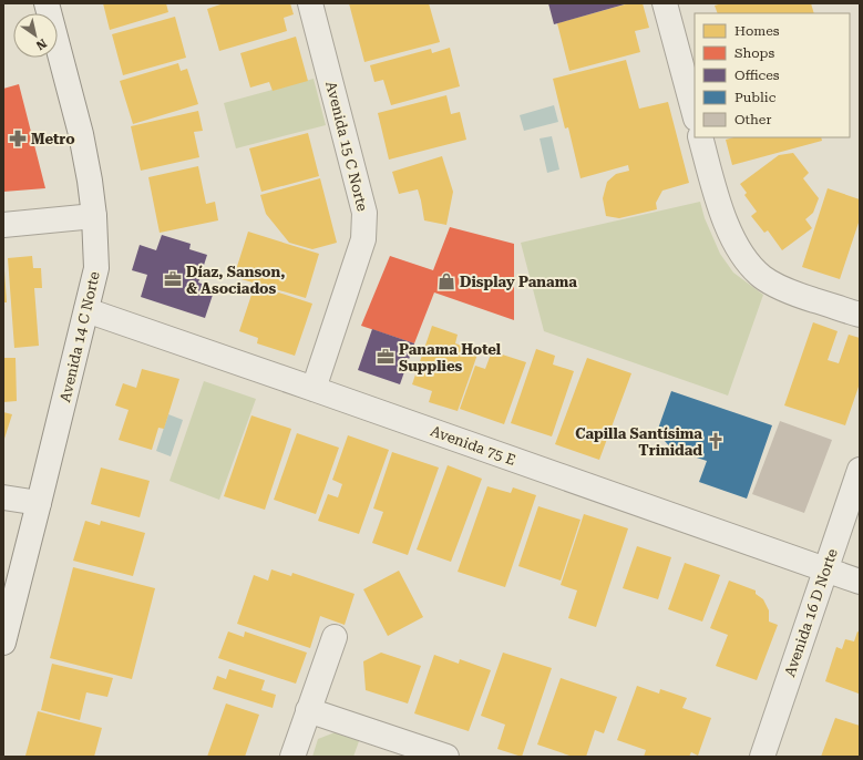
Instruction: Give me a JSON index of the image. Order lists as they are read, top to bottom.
{
  "streets": {
    "street": [
      "Avenida 15 C Norte",
      "Avenida 14 C Norte",
      "Avenida 75 E",
      "Avenida 16 D Norte"
    ]
  },
  "crossings": [
    ["Avenida 15 C Norte", "Avenida 75 E"],
    ["Avenida 14 C Norte", "Avenida 75 E"],
    ["Avenida 75 E", "Avenida 16 D Norte"]
  ],
  "places": {
    "pharmacy": ["Metro"],
    "office": ["Díaz, Sanson, & Asociados", "Panama Hotel Supplies"],
    "shop": ["Display Panama"],
    "church": ["Capilla Santísima Trinidad"]
  },
  "legend": [
    "Homes",
    "Shops",
    "Offices",
    "Public",
    "Other"
  ],
  "north": "bottom right"
}
